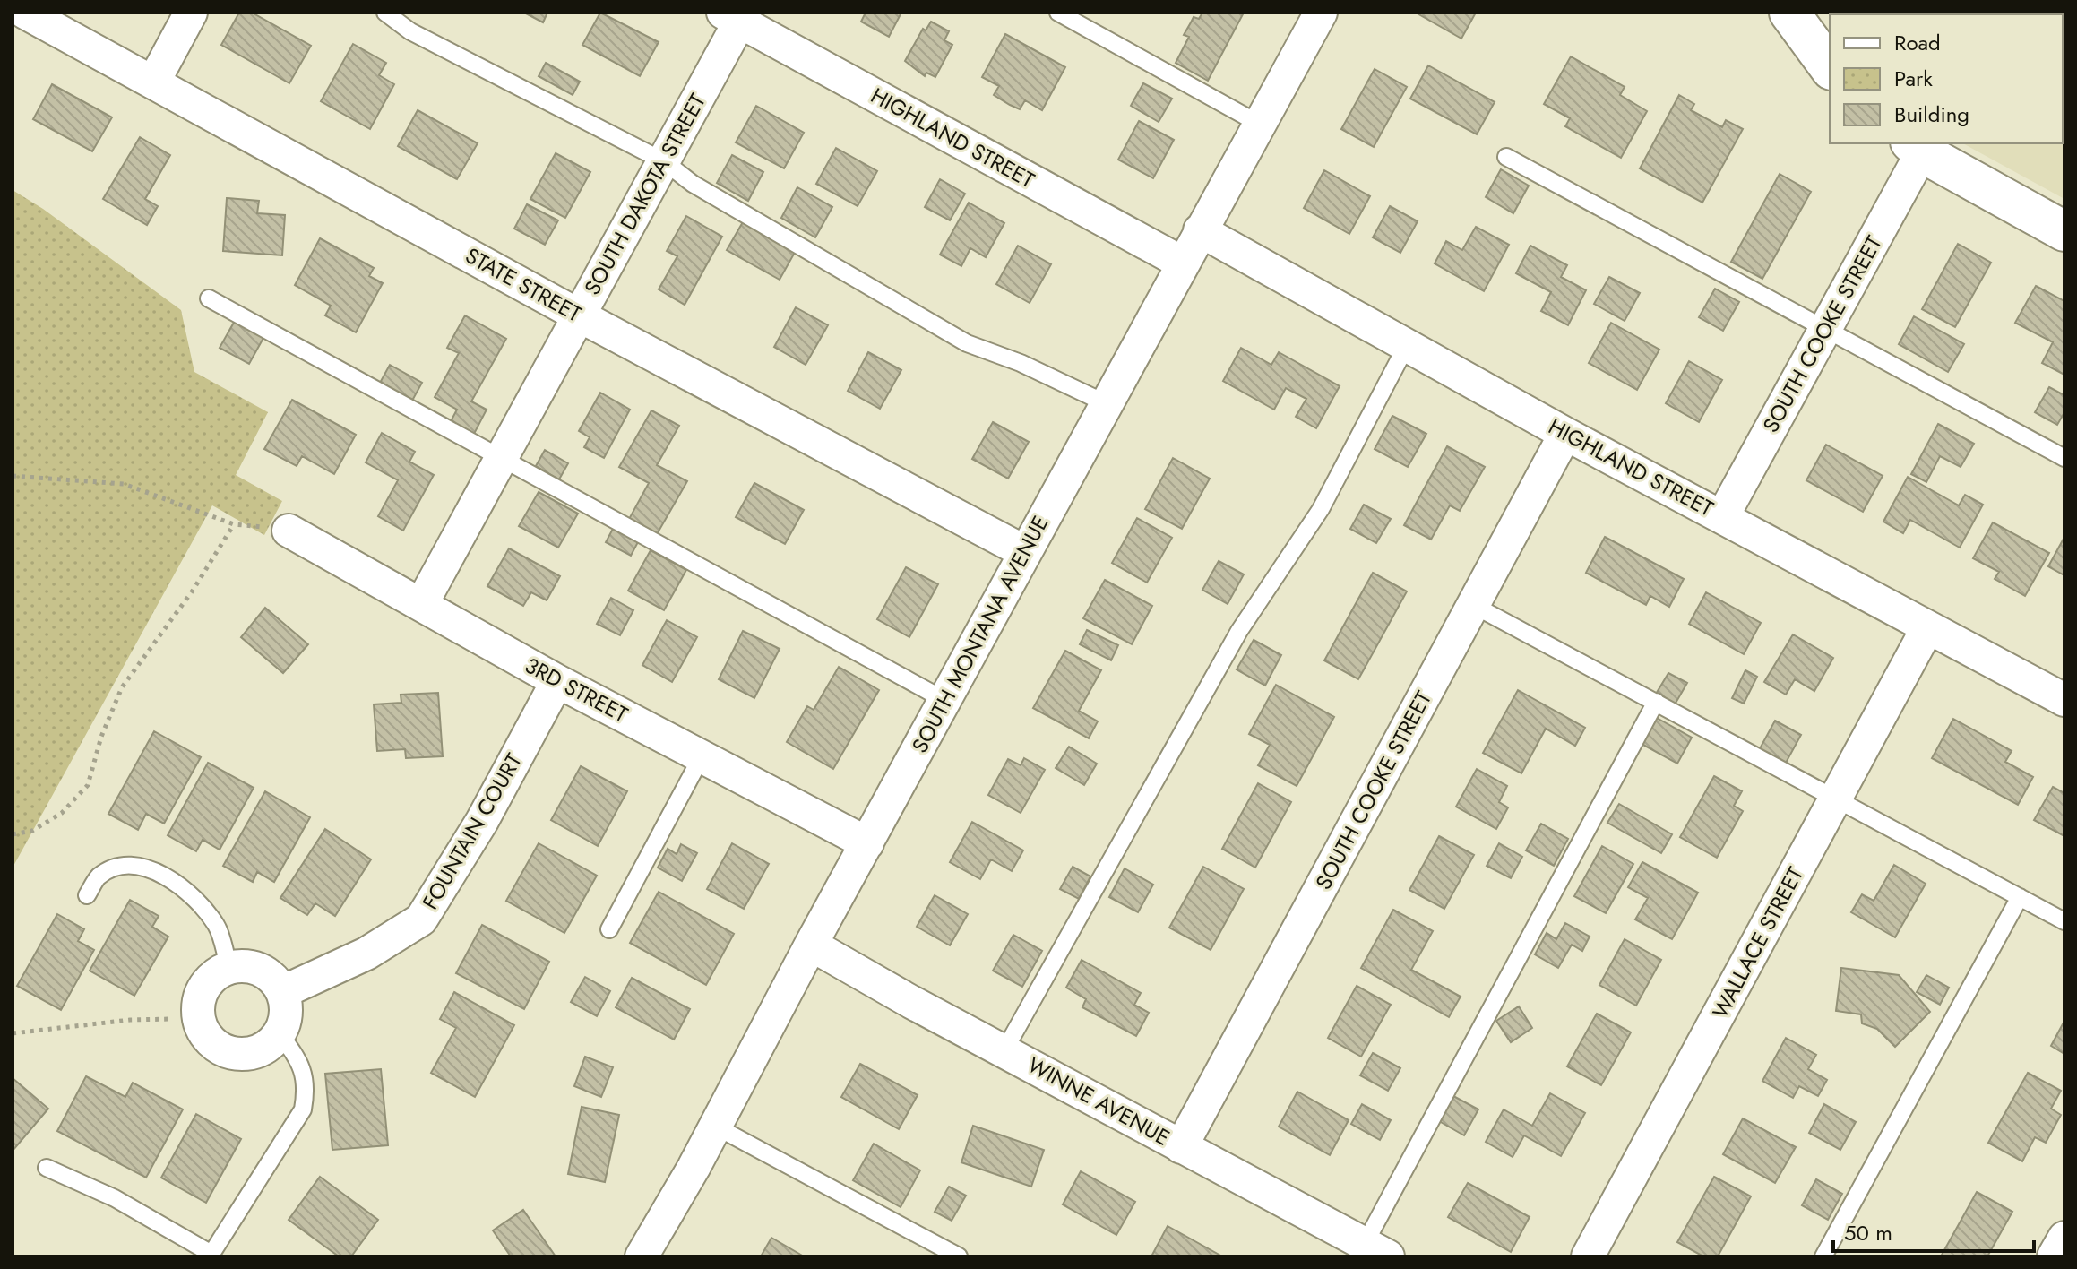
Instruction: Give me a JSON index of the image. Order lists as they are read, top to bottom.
{
  "streets": {
    "street": [
      "HIGHLAND STREET",
      "SOUTH DAKOTA STREET",
      "STATE STREET",
      "SOUTH COOKE STREET",
      "SOUTH MONTANA AVENUE",
      "3RD STREET",
      "FOUNTAIN COURT",
      "WALLACE STREET",
      "WINNE AVENUE"
    ]
  },
  "crossings": [
    ["HIGHLAND STREET", "SOUTH DAKOTA STREET"],
    ["HIGHLAND STREET", "SOUTH COOKE STREET"],
    ["HIGHLAND STREET", "SOUTH MONTANA AVENUE"],
    ["HIGHLAND STREET", "WALLACE STREET"],
    ["SOUTH DAKOTA STREET", "STATE STREET"],
    ["SOUTH DAKOTA STREET", "3RD STREET"],
    ["STATE STREET", "SOUTH MONTANA AVENUE"],
    ["SOUTH COOKE STREET", "WINNE AVENUE"],
    ["SOUTH MONTANA AVENUE", "3RD STREET"],
    ["SOUTH MONTANA AVENUE", "WINNE AVENUE"],
    ["3RD STREET", "FOUNTAIN COURT"]
  ],
  "legend": ["Road", "Park", "Building"],
  "scale_bar": "50 m"
}
